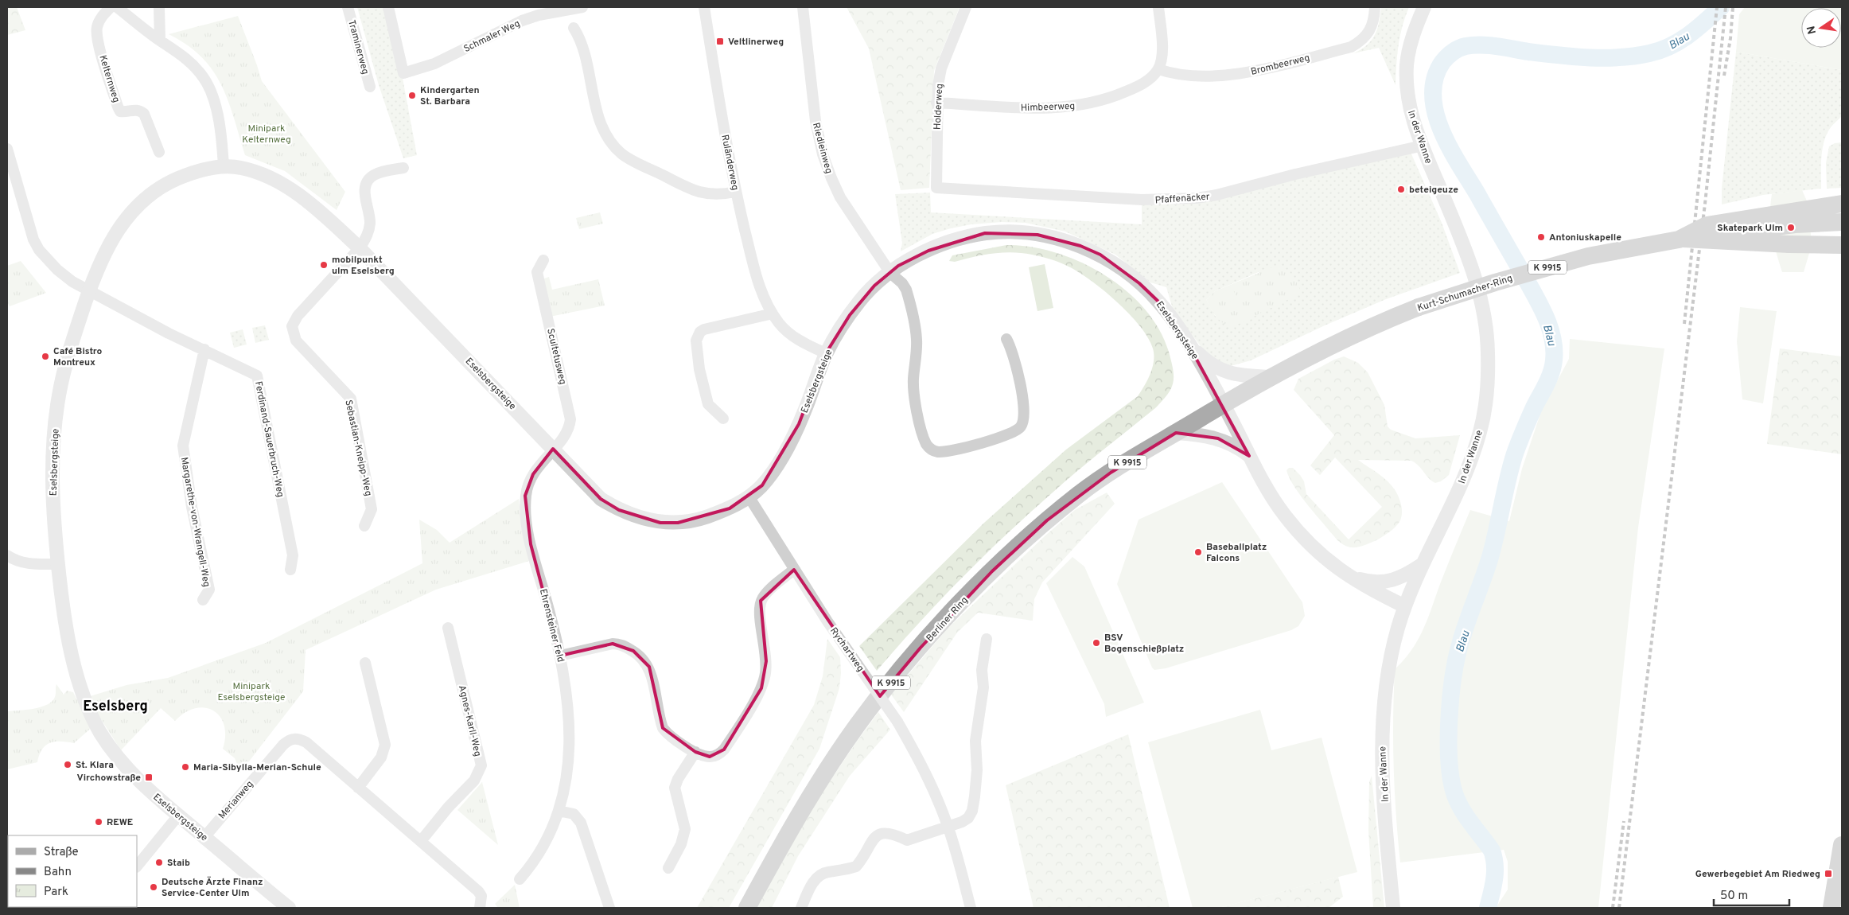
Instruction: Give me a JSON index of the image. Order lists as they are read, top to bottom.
{
  "streets": {
    "main road": ["K 9915", "Kurt-Schumacher-Ring", "Berliner Ring"],
    "street": [
      "Schmaler Weg",
      "Traminerweg",
      "Brombeerweg",
      "Kelternweg",
      "Holderweg",
      "Himbeerweg",
      "In der Wanne",
      "Riedleinweg",
      "Ruländerweg",
      "Pfaffenäcker",
      "Eselsbergsteige",
      "Scultetusweg",
      "Ferdinand-Sauerbruch-Weg",
      "Sebastian-Kneipp-Weg",
      "Margarethe-von-Wrangell-Weg",
      "Ehrensteiner Feld",
      "Rychartweg",
      "Agnes-Karll-Weg",
      "Merianweg"
    ]
  },
  "crossings": [
    ["Brombeerweg", "Himbeerweg"],
    ["Holderweg", "Himbeerweg"],
    ["Holderweg", "Pfaffenäcker"],
    ["In der Wanne", "Pfaffenäcker"],
    ["In der Wanne", "Eselsbergsteige"],
    ["Riedleinweg", "Eselsbergsteige"],
    ["Ruländerweg", "Eselsbergsteige"],
    ["Kurt-Schumacher-Ring", "Eselsbergsteige"],
    ["Kurt-Schumacher-Ring", "Berliner Ring"],
    ["Eselsbergsteige", "Scultetusweg"],
    ["Eselsbergsteige", "Ferdinand-Sauerbruch-Weg"],
    ["Eselsbergsteige", "Sebastian-Kneipp-Weg"],
    ["Eselsbergsteige", "Berliner Ring"],
    ["Eselsbergsteige", "Ehrensteiner Feld"],
    ["Eselsbergsteige", "Rychartweg"],
    ["Eselsbergsteige", "Merianweg"],
    ["Scultetusweg", "Ehrensteiner Feld"],
    ["Ferdinand-Sauerbruch-Weg", "Margarethe-von-Wrangell-Weg"],
    ["Agnes-Karll-Weg", "Merianweg"]
  ],
  "districts": ["Eselsberg"],
  "water": ["Blau"],
  "parks": ["Minipark Kelternweg", "Minipark Eselsbergsteige"],
  "places": {
    "transit": ["Veltlinerweg", "Virchowstraße", "Gewerbegebiet Am Riedweg"],
    "other": [
      "Kindergarten St. Barbara",
      "beteigeuze",
      "Skatepark Ulm",
      "Antoniuskapelle",
      "mobilpunkt ulm Eselsberg",
      "Café Bistro Montreux",
      "Baseballplatz Falcons",
      "BSV Bogenschießplatz",
      "St. Klara",
      "Maria-Sibylla-Merian-Schule",
      "REWE",
      "Staib",
      "Deutsche Ärzte Finanz Service-Center Ulm"
    ]
  },
  "legend": ["Straße", "Bahn", "Park"],
  "scale_bar": "50 m",
  "north": "left"
}
